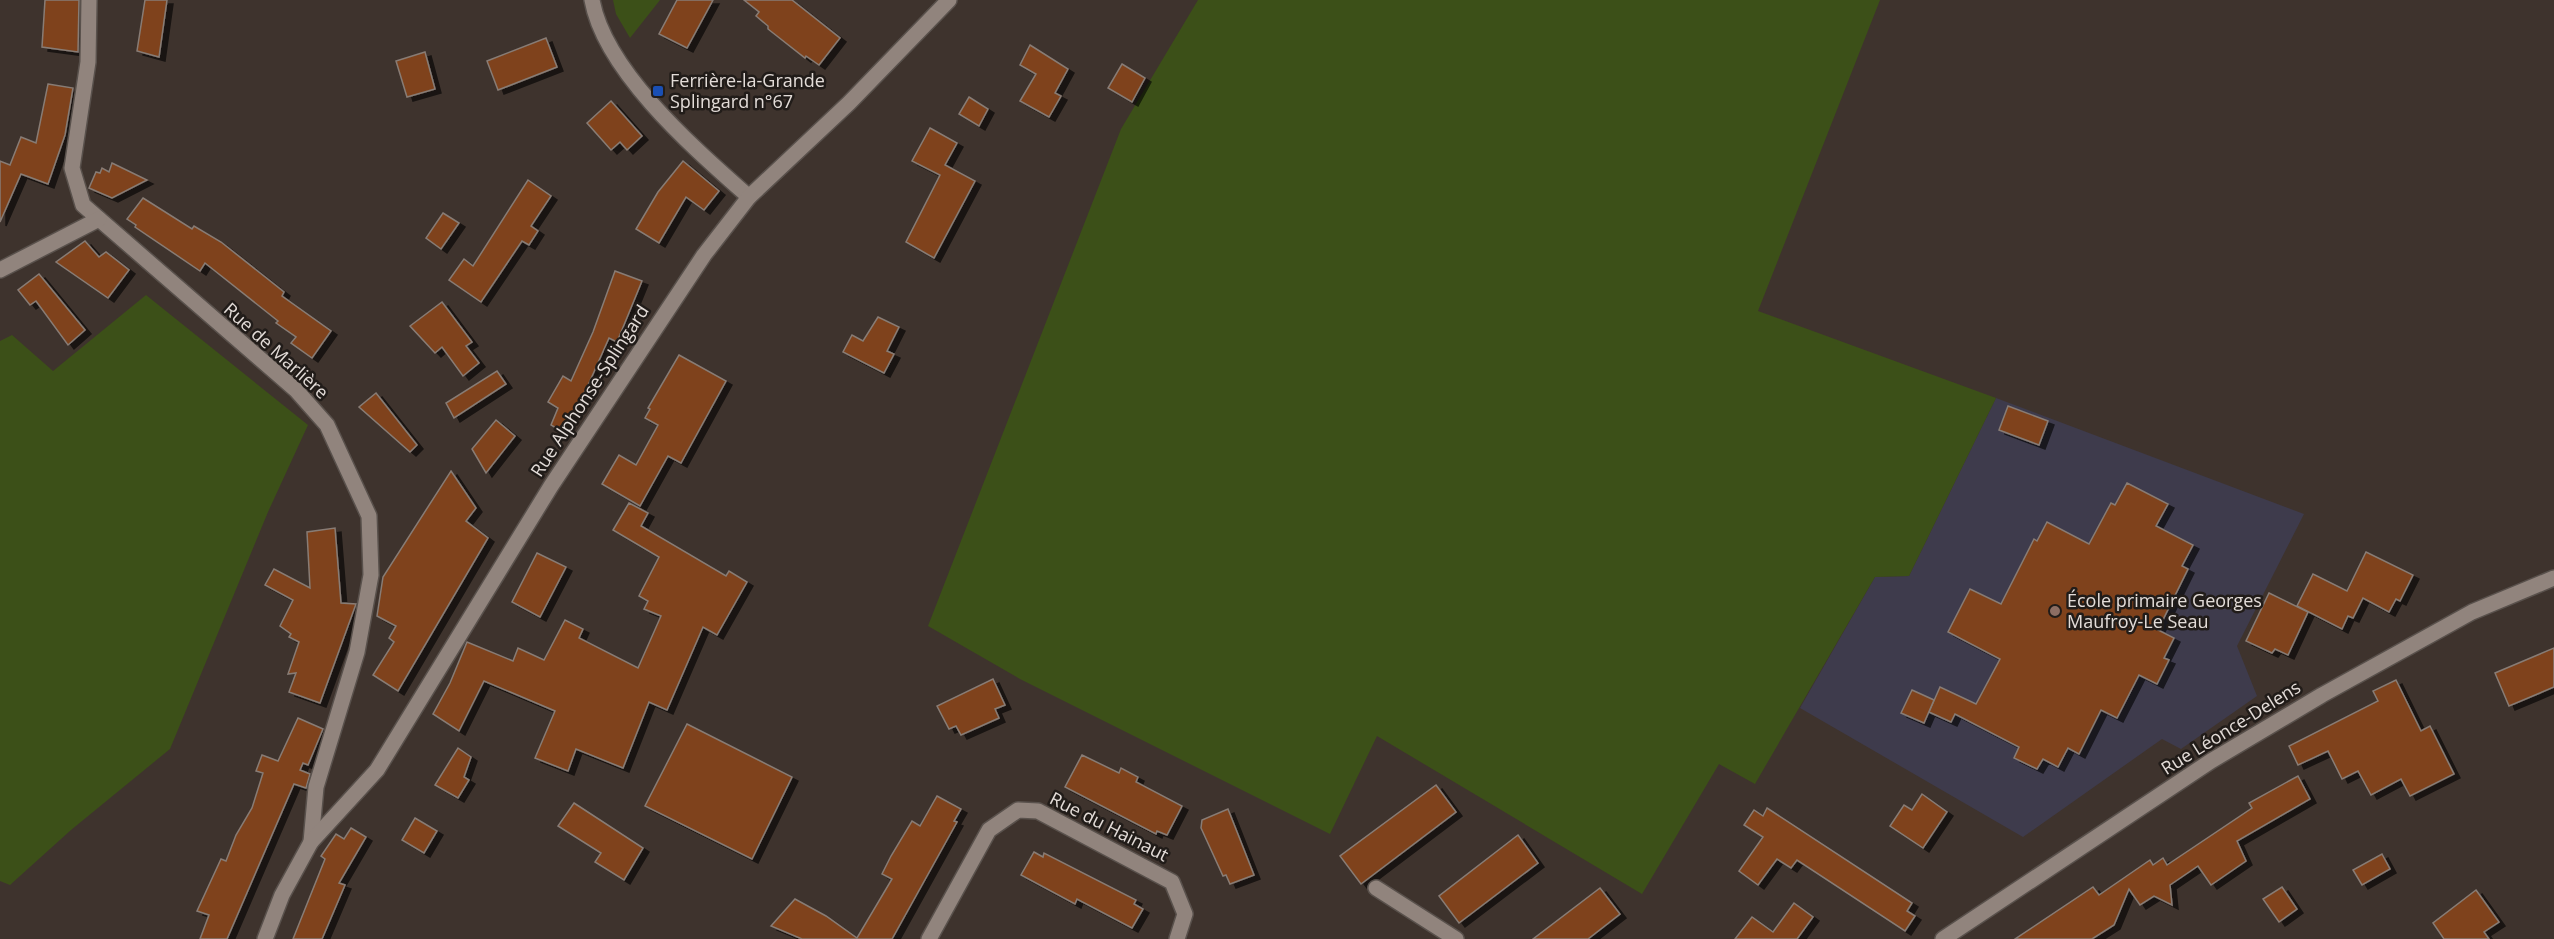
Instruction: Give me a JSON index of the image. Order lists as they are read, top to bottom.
{
  "streets": {
    "street": [
      "Rue de Marlière",
      "Rue Alphonse-Splingard",
      "Rue Léonce-Delens",
      "Rue du Hainaut"
    ]
  },
  "crossings": [
    ["Rue de Marlière", "Rue Alphonse-Splingard"]
  ],
  "places": {
    "transit": ["Ferrière-la-Grande Splingard n°67"],
    "other": ["École primaire Georges Maufroy-Le Seau"]
  }
}
